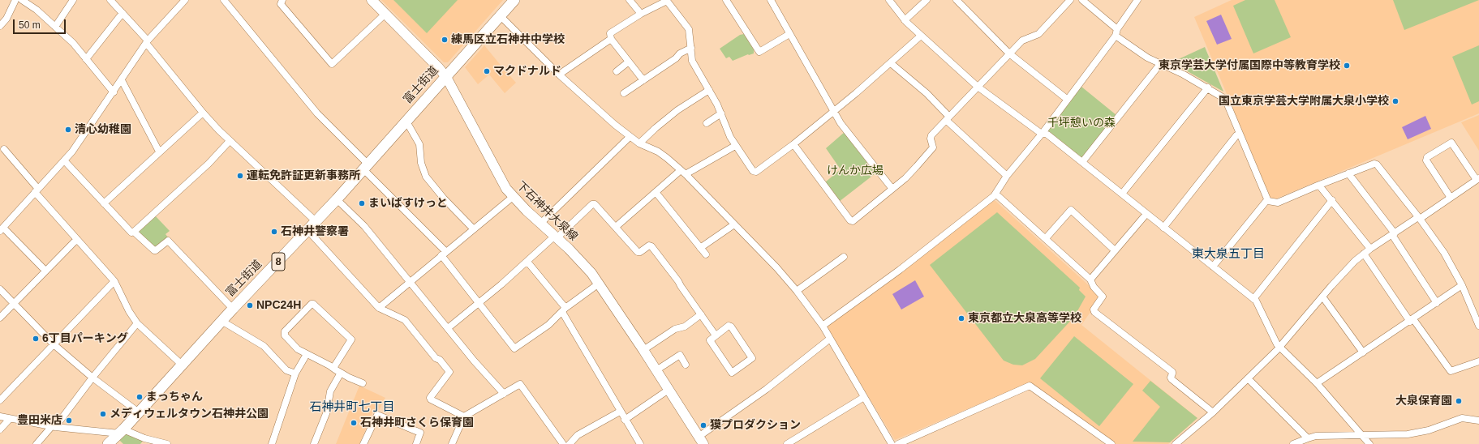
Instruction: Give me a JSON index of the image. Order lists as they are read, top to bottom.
{
  "streets": {
    "main road": ["富士街道", "下石神井大泉線", "8"]
  },
  "crossings": [
    ["富士街道", "下石神井大泉線"]
  ],
  "districts": ["東大泉五丁目", "石神井町七丁目"],
  "parks": ["千坪憩いの森", "けんか広場"],
  "places": [
    "練馬区立石神井中学校",
    "東京学芸大学付属国際中等教育学校",
    "マクドナルド",
    "国立東京学芸大学附属大泉小学校",
    "清心幼稚園",
    "運転免許証更新事務所",
    "まいばすけっと",
    "石神井警察署",
    "NPC24H",
    "東京都立大泉高等学校",
    "6丁目パーキング",
    "まっちゃん",
    "大泉保育園",
    "メディウェルタウン石神井公園",
    "豊田米店",
    "石神井町さくら保育園",
    "獏プロダクション"
  ],
  "scale_bar": "50 m"
}
